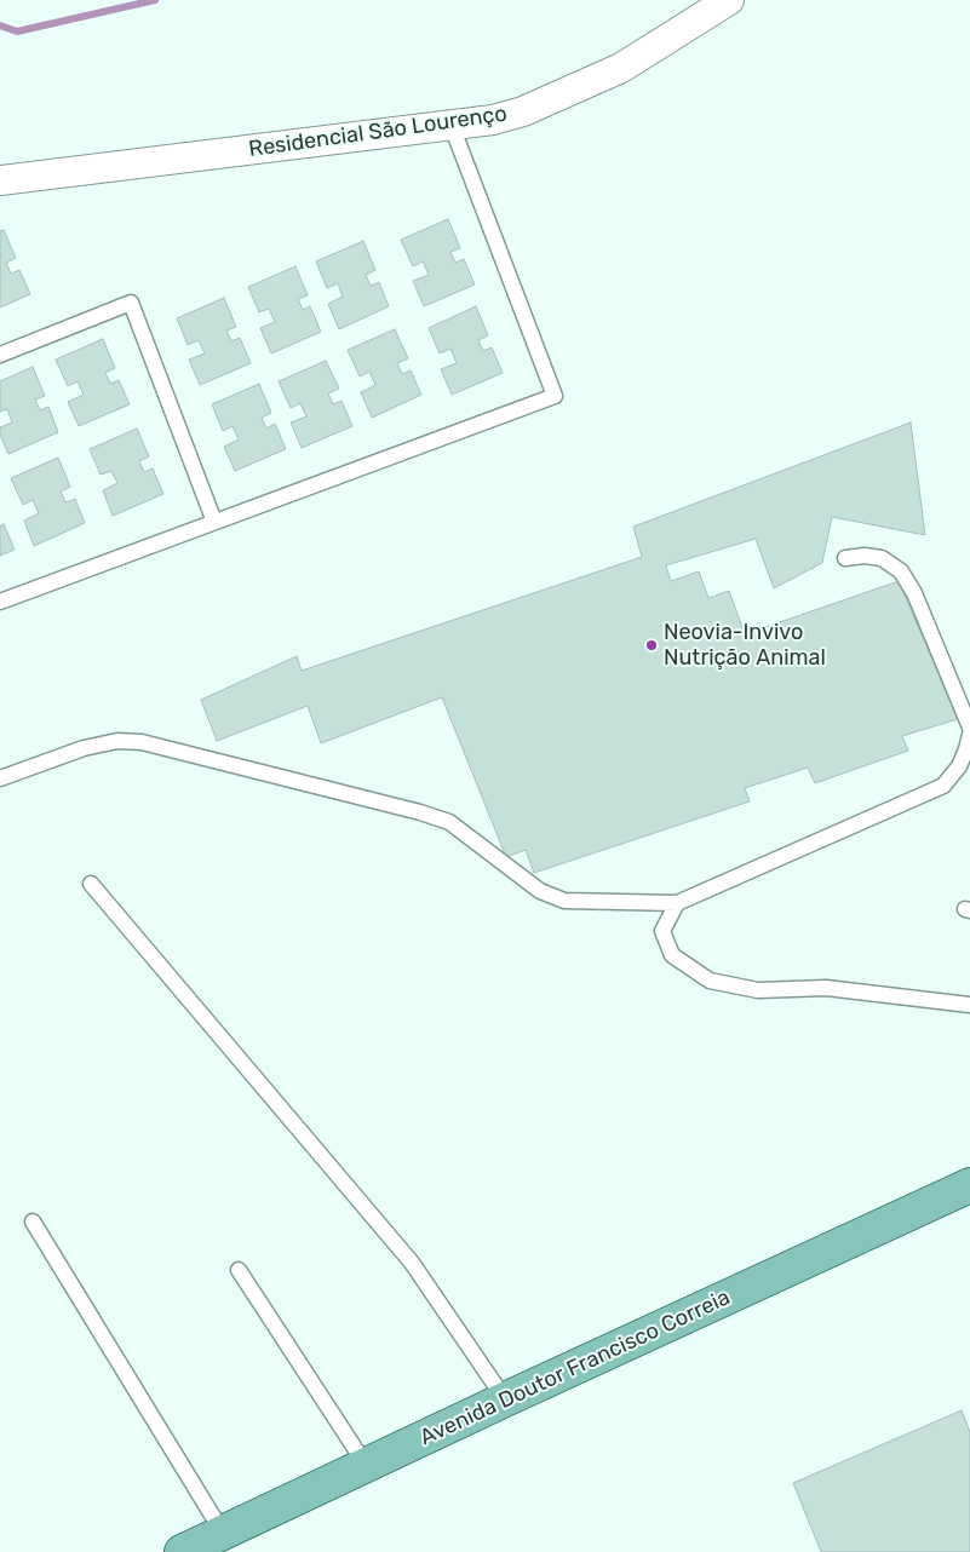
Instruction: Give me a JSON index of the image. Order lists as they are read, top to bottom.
{
  "streets": {
    "main road": ["Avenida Doutor Francisco Correia"],
    "street": ["Residencial São Lourenço"]
  },
  "places": ["Neovia-Invivo Nutrição Animal"]
}
